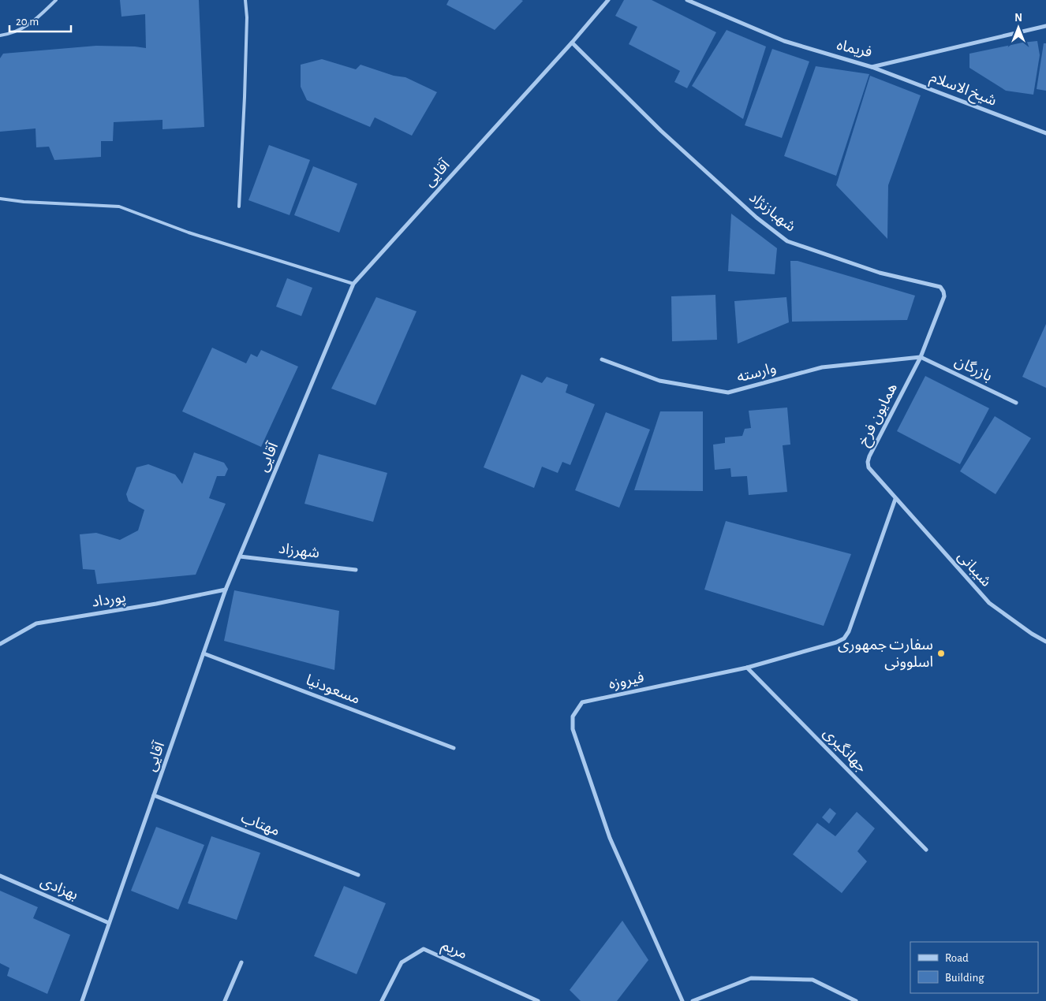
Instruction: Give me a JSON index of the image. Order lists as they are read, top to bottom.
{
  "streets": {
    "street": [
      "فریماه",
      "شیخ الاسلام",
      "آقایی",
      "شهبازنژاد",
      "بازرگان",
      "وارسته",
      "همایون فرخ",
      "شهرزاد",
      "شیبانی",
      "پورداد",
      "فیروزه",
      "مسعودنیا",
      "جهانگیری",
      "مهتاب",
      "بهزادی",
      "مریم"
    ]
  },
  "crossings": [
    ["فریماه", "شیخ الاسلام"],
    ["آقایی", "شهبازنژاد"],
    ["آقایی", "شهرزاد"],
    ["آقایی", "پورداد"],
    ["آقایی", "مسعودنیا"],
    ["آقایی", "مهتاب"],
    ["آقایی", "بهزادی"],
    ["شهبازنژاد", "بازرگان"],
    ["شهبازنژاد", "وارسته"],
    ["شهبازنژاد", "همایون فرخ"],
    ["بازرگان", "وارسته"],
    ["بازرگان", "همایون فرخ"],
    ["وارسته", "همایون فرخ"],
    ["همایون فرخ", "شیبانی"],
    ["همایون فرخ", "فیروزه"],
    ["شیبانی", "فیروزه"],
    ["فیروزه", "جهانگیری"]
  ],
  "places": ["سفارت جمهوری اسلوونی"],
  "legend": ["Road", "Building"],
  "scale_bar": "20 m",
  "north": "top"
}
